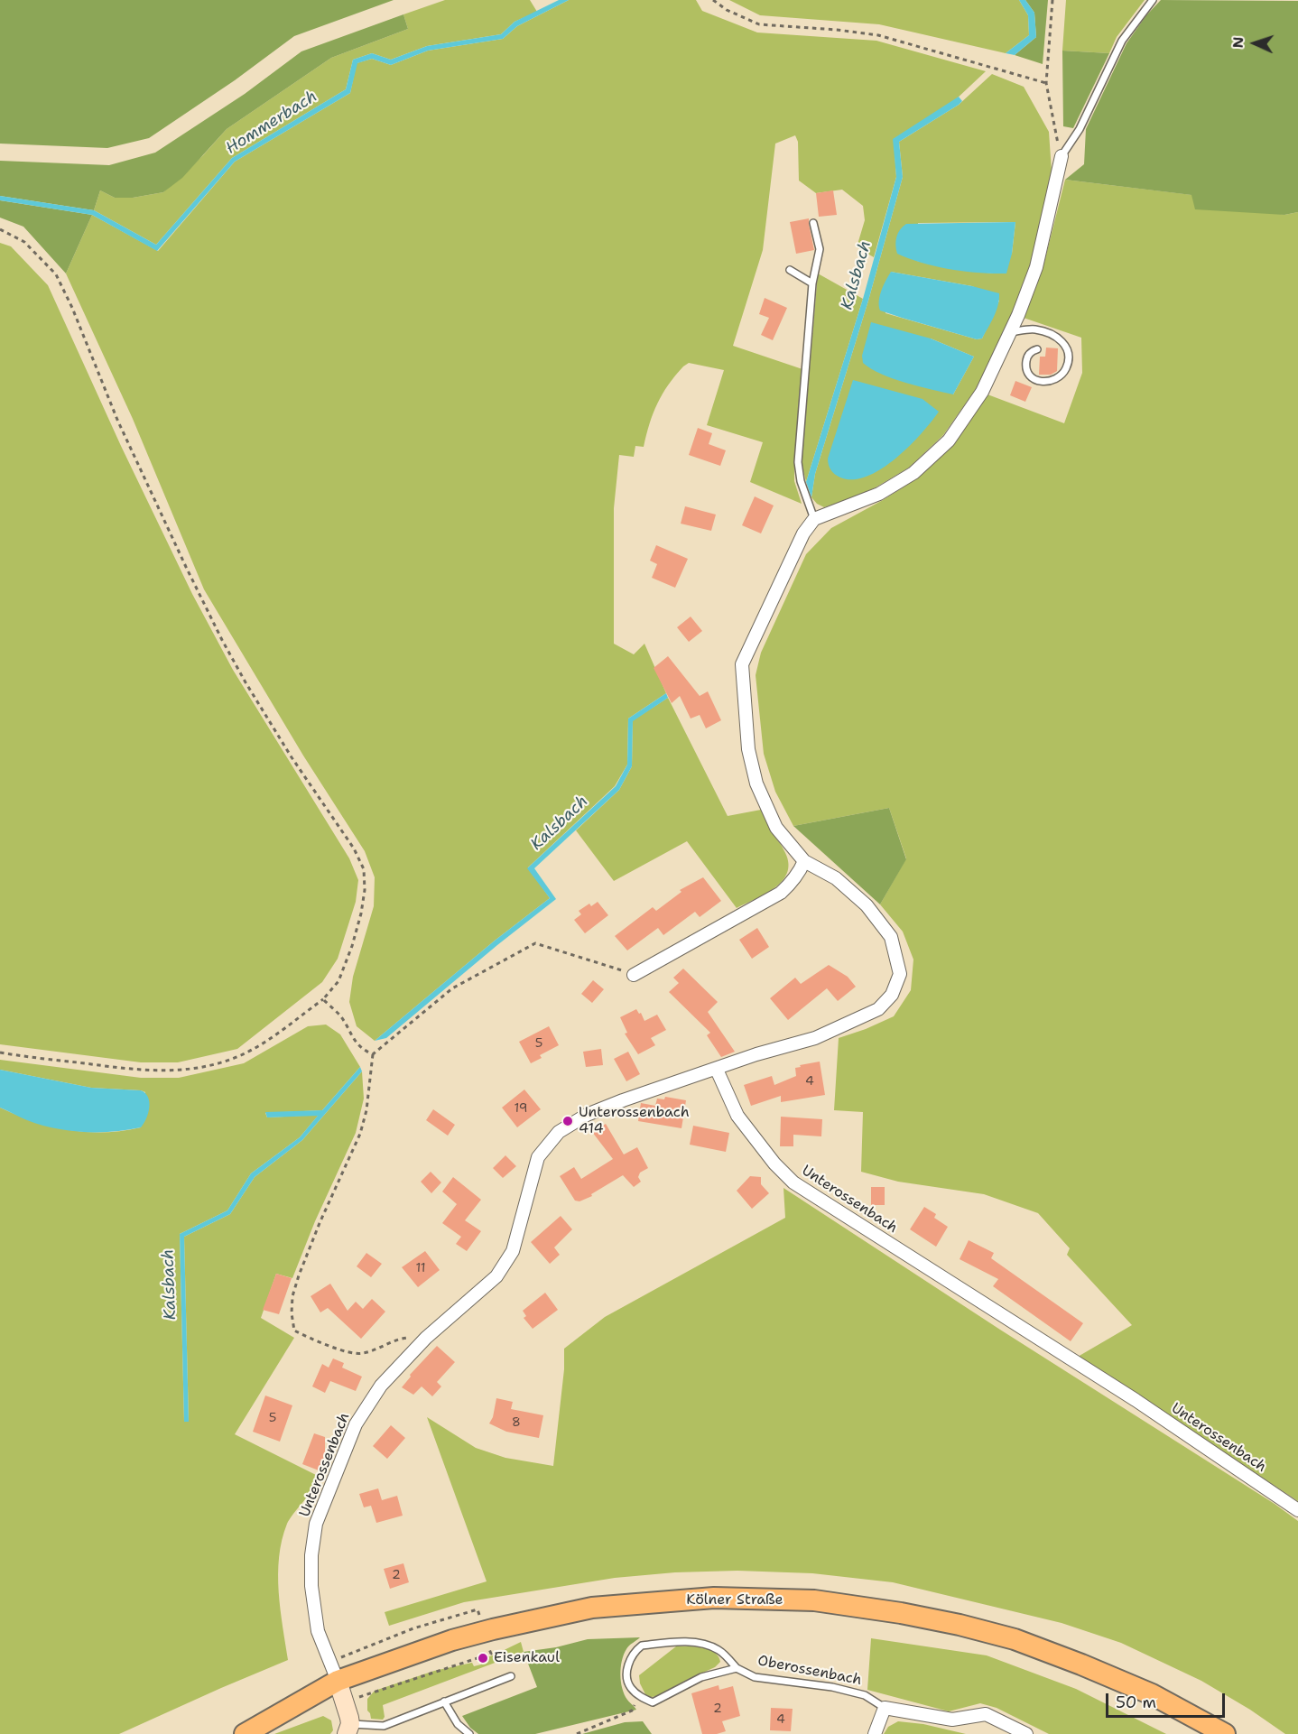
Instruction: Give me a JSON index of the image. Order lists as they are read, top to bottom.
{
  "streets": {
    "main road": ["Kölner Straße"],
    "street": ["Unterossenbach", "Oberossenbach"]
  },
  "crossings": [
    ["Unterossenbach", "Kölner Straße"]
  ],
  "water": ["Hommerbach", "Kalsbach"],
  "places": ["Unterossenbach 414", "Eisenkaul"],
  "house_numbers": [
    "5",
    "4",
    "19",
    "11",
    "5",
    "8",
    "2",
    "2",
    "4"
  ],
  "scale_bar": "50 m",
  "north": "left"
}
